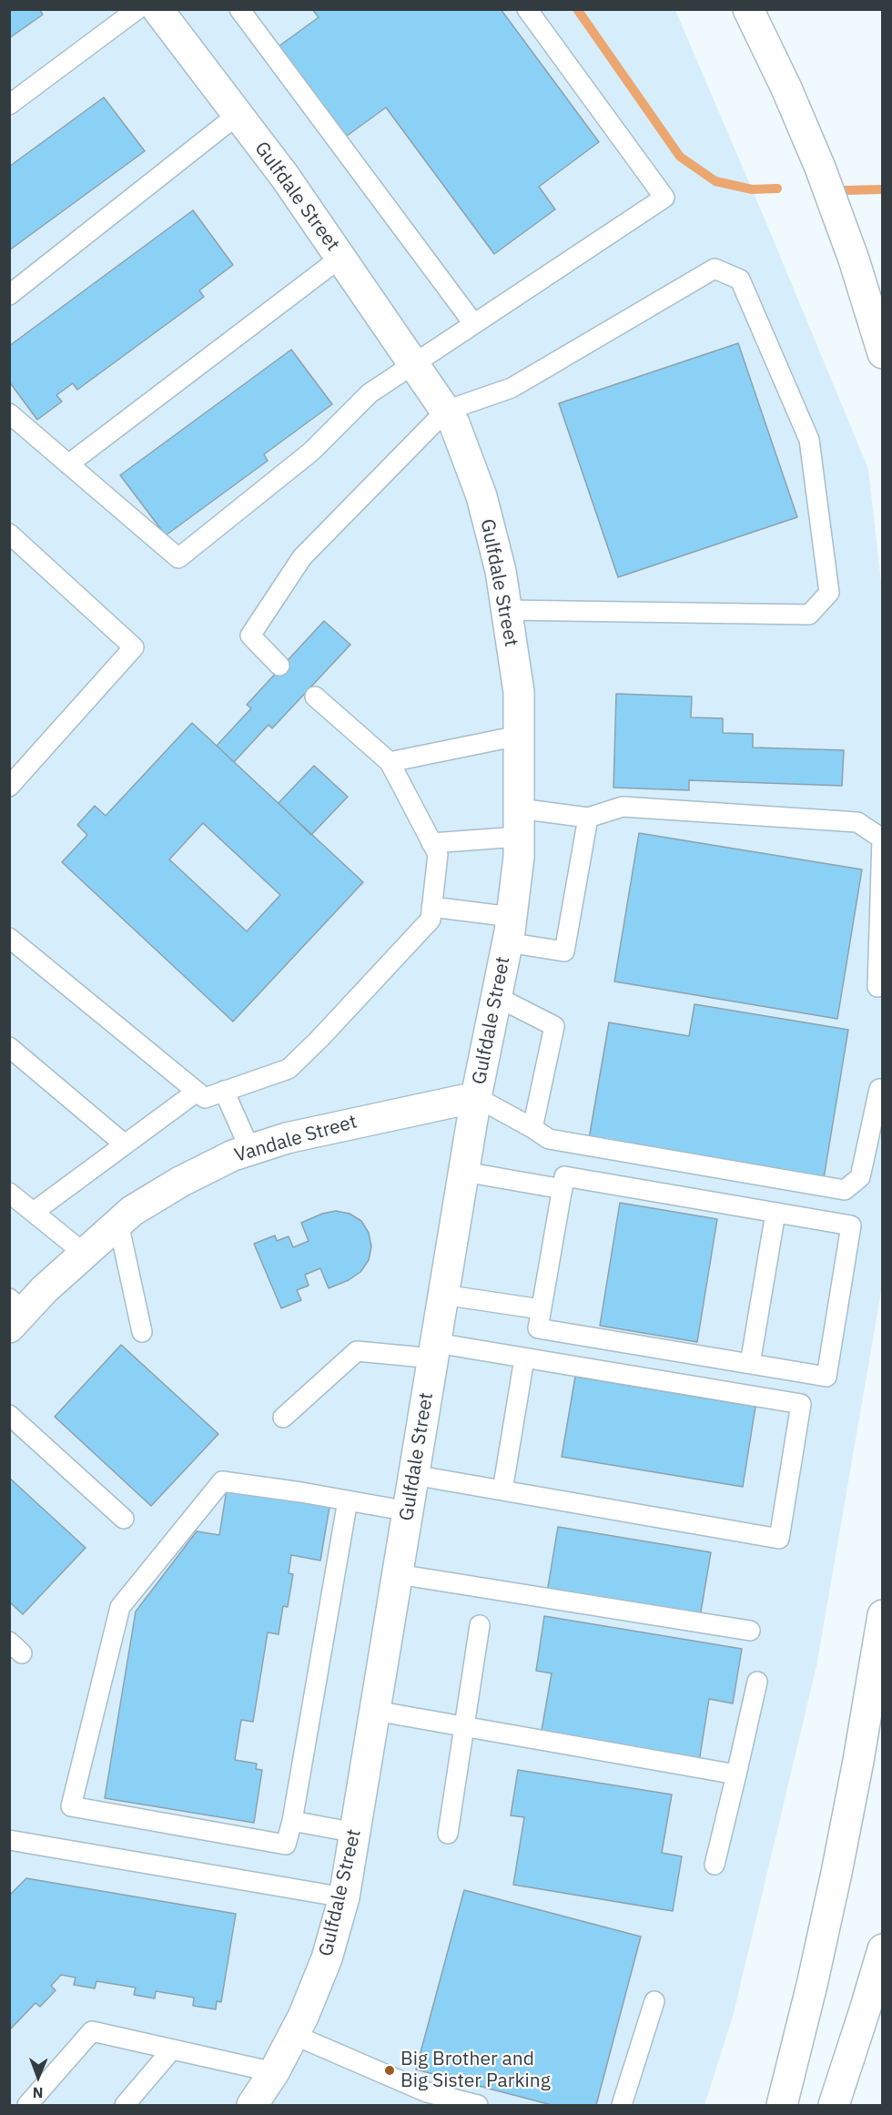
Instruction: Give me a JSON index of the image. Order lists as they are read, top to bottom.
{
  "streets": {
    "main road": ["Gulfdale Street", "Vandale Street"]
  },
  "crossings": [
    ["Gulfdale Street", "Vandale Street"]
  ],
  "places": ["Big Brother and Big Sister Parking"],
  "north": "bottom"
}
